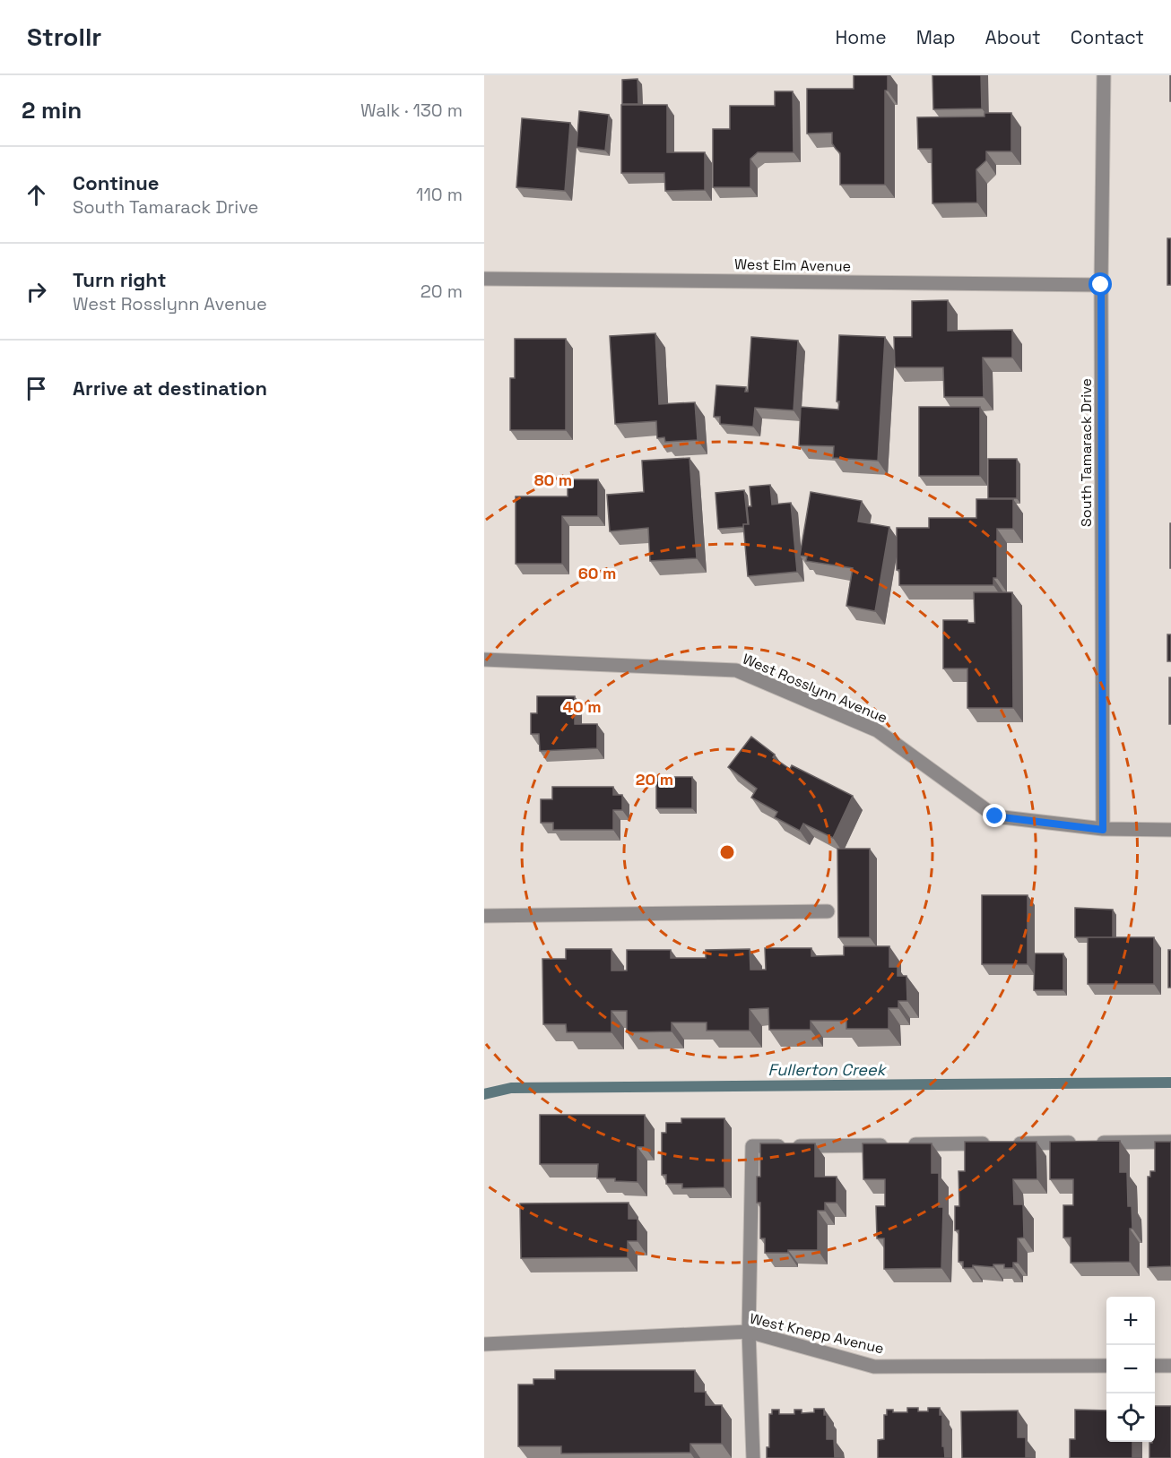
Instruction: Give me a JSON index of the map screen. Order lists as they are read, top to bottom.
{
  "streets": {
    "street": [
      "West Elm Avenue",
      "South Tamarack Drive",
      "West Rosslynn Avenue",
      "West Knepp Avenue"
    ]
  },
  "crossings": [
    ["West Elm Avenue", "South Tamarack Drive"],
    ["South Tamarack Drive", "West Rosslynn Avenue"]
  ],
  "water": ["Fullerton Creek"],
  "page": {
    "header": "Strollr",
    "nav": [
      "Home",
      "Map",
      "About",
      "Contact"
    ],
    "heading": ["2 min", "Walk · 130 m"],
    "list": [
      ["Continue", "South Tamarack Drive", "110 m"],
      ["Turn right", "West Rosslynn Avenue", "20 m"],
      "Arrive at destination"
    ],
    "map_buttons": ["+", "−"]
  },
  "rings": [
    "80 m",
    "60 m",
    "40 m",
    "20 m"
  ]
}
